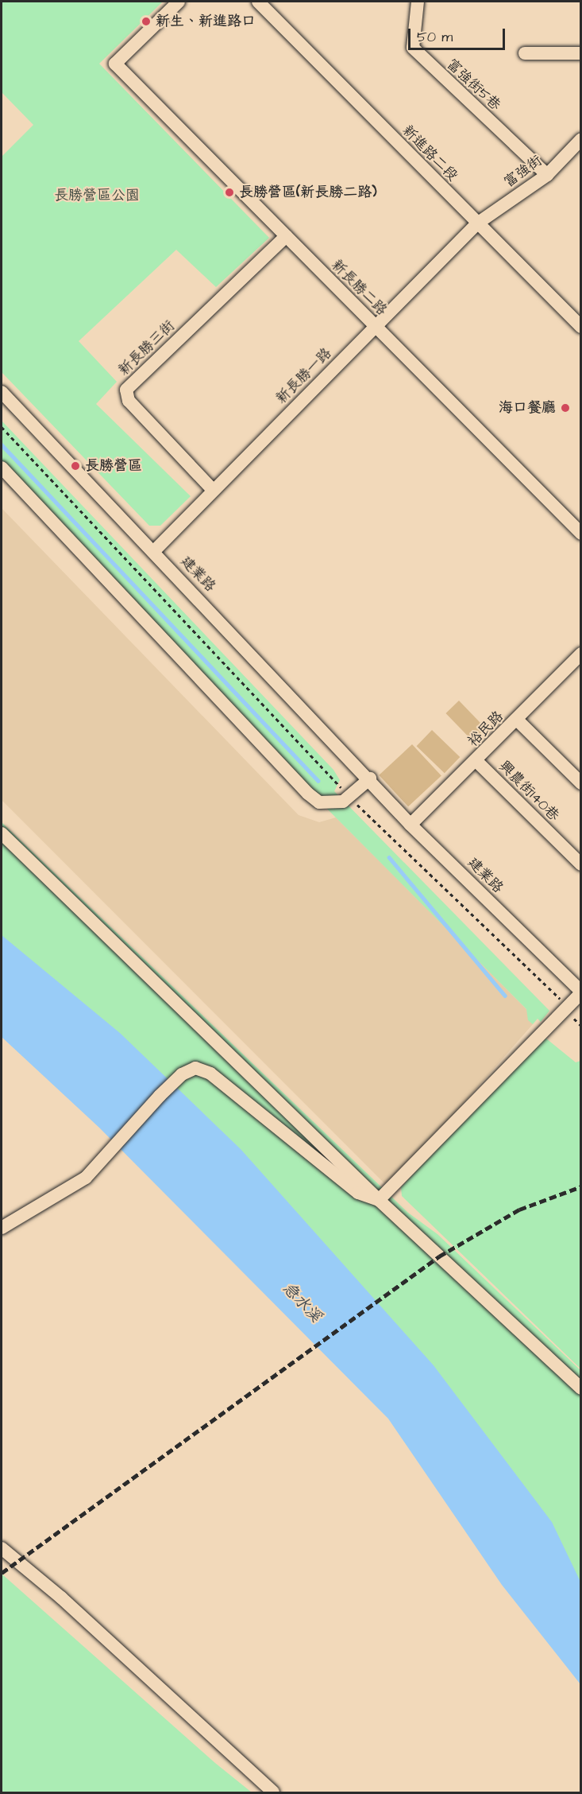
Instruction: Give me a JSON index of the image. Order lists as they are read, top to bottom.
{
  "streets": {
    "street": [
      "富強街5巷",
      "新進路二段",
      "富強街",
      "新長勝二路",
      "新長勝三街",
      "新長勝一路",
      "建業路",
      "裕民路",
      "興農街140巷"
    ]
  },
  "crossings": [
    ["富強街5巷", "富強街"],
    ["新進路二段", "富強街"],
    ["新進路二段", "新長勝一路"],
    ["富強街", "新長勝一路"],
    ["新長勝二路", "新長勝三街"],
    ["新長勝二路", "新長勝一路"],
    ["新長勝三街", "新長勝一路"],
    ["新長勝一路", "建業路"],
    ["建業路", "裕民路"],
    ["裕民路", "興農街140巷"]
  ],
  "water": ["急水溪"],
  "parks": ["長勝營區公園"],
  "places": [
    "新生、新進路口",
    "長勝營區(新長勝二路)",
    "海口餐廳",
    "長勝營區"
  ],
  "scale_bar": "50 m"
}
